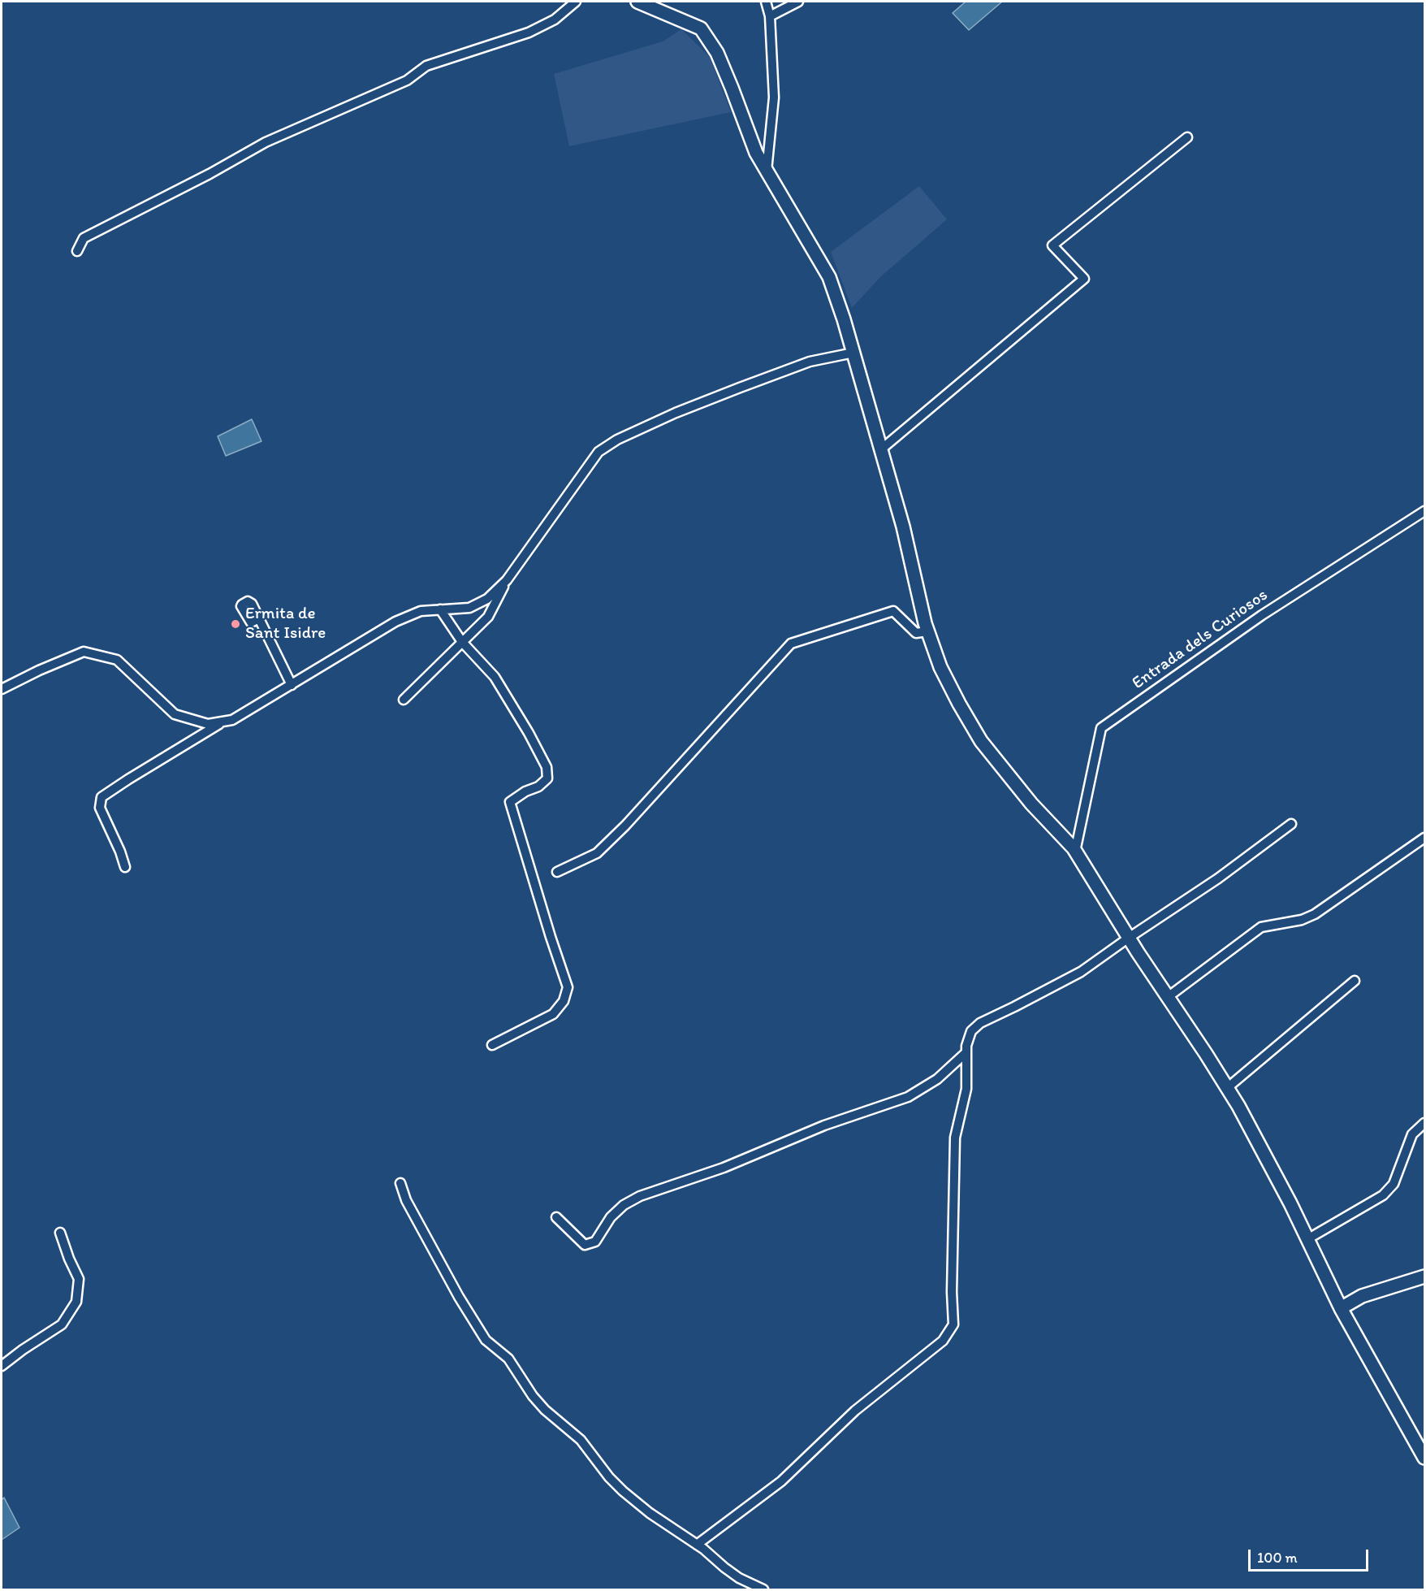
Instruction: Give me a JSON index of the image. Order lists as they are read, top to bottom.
{
  "streets": {
    "street": ["Entrada dels Curiosos"]
  },
  "places": ["Ermita de Sant Isidre"],
  "scale_bar": "100 m"
}
